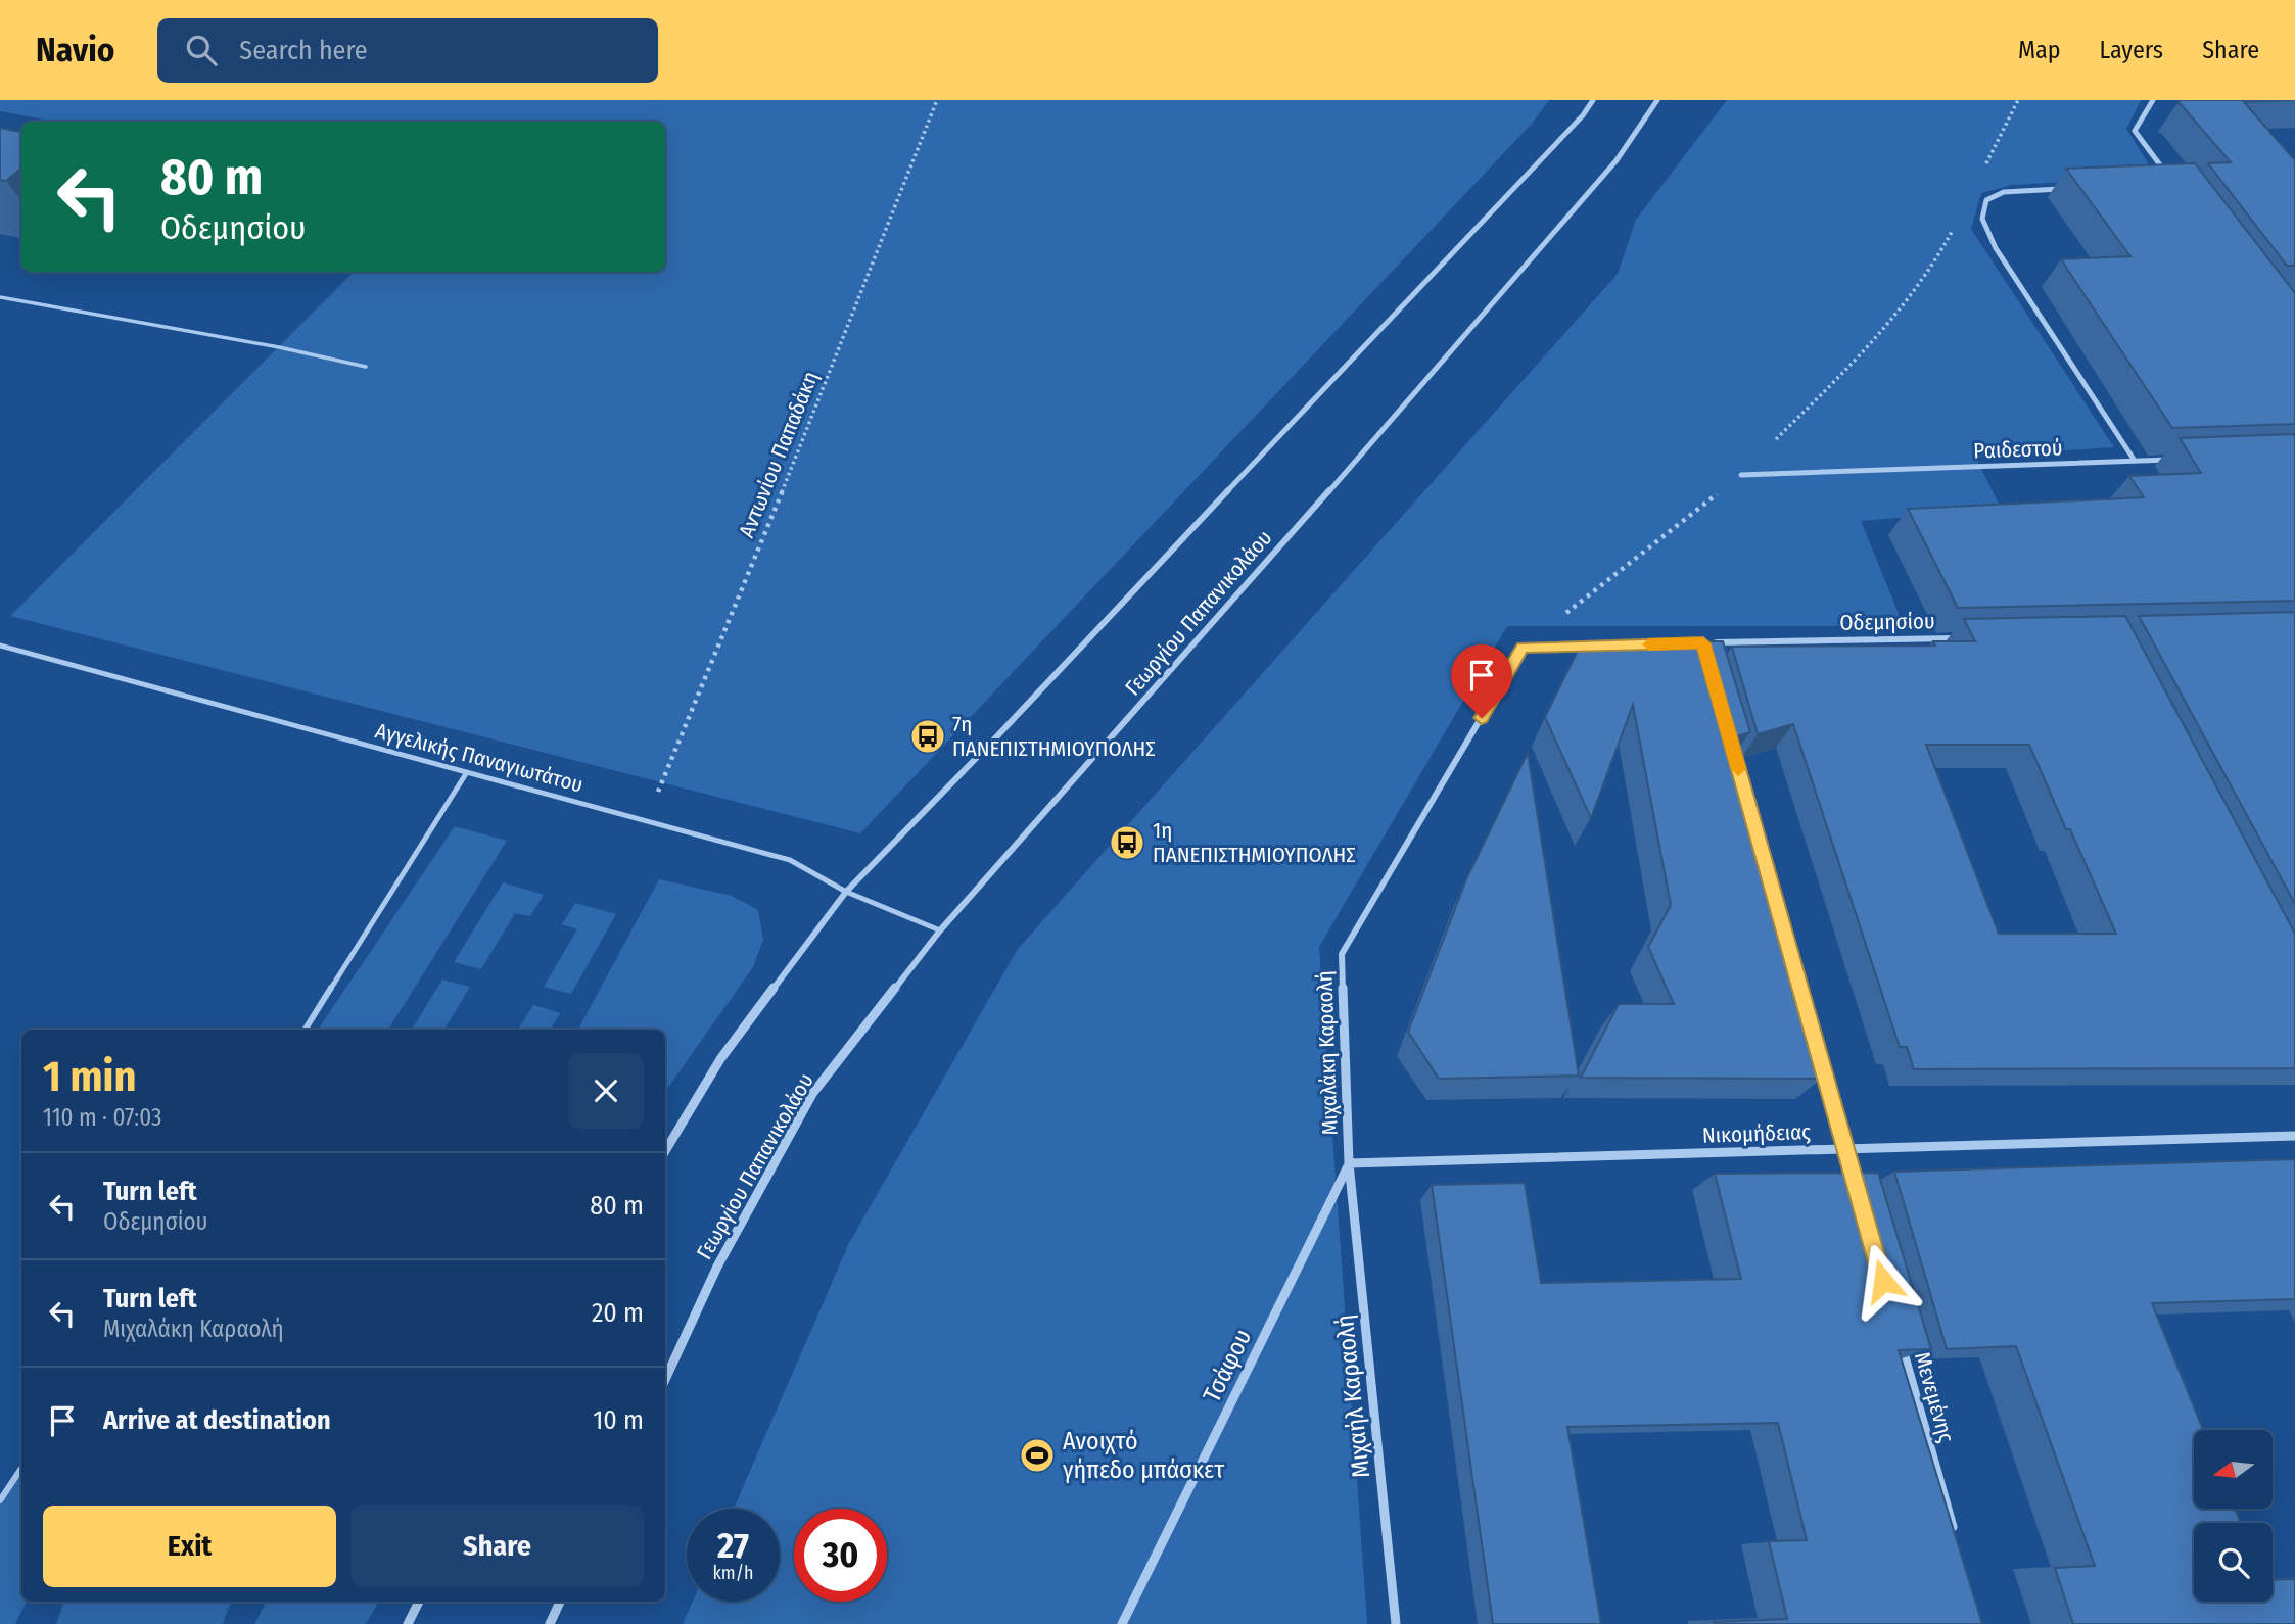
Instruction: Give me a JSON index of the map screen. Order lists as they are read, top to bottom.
{
  "streets": {
    "street": [
      "Ραιδεστού",
      "Γεωργίου Παπανικολάου",
      "Οδεμησίου",
      "Μιχαλάκη Καραολή",
      "Νικομήδειας",
      "Τσάφου",
      "Μιχαήλ Καραολή",
      "Μενεμένης"
    ],
    "lane": ["Αγγελικής Παναγιωτάτου"],
    "path": ["Αντωνίου Παπαδάκη"]
  },
  "crossings": [
    ["Αντωνίου Παπαδάκη", "Αγγελικής Παναγιωτάτου"],
    ["Γεωργίου Παπανικολάου", "Αγγελικής Παναγιωτάτου"],
    ["Μιχαλάκη Καραολή", "Νικομήδειας"],
    ["Μιχαλάκη Καραολή", "Τσάφου"],
    ["Μιχαλάκη Καραολή", "Μιχαήλ Καραολή"],
    ["Νικομήδειας", "Τσάφου"],
    ["Νικομήδειας", "Μιχαήλ Καραολή"],
    ["Τσάφου", "Μιχαήλ Καραολή"]
  ],
  "places": {
    "bus stop": ["7η ΠΑΝΕΠΙΣΤΗΜΙΟΥΠΟΛΗΣ", "1η ΠΑΝΕΠΙΣΤΗΜΙΟΥΠΟΛΗΣ"],
    "sports": ["Ανοιχτό γήπεδο μπάσκετ"]
  },
  "north": "left",
  "page": {
    "header": "Navio",
    "search": "Search here",
    "nav": ["Map", "Layers", "Share"],
    "turn": ["80 m", "Οδεμησίου"],
    "heading": ["1 min", "110 m · 07:03"],
    "list": [
      {
        "name": "Turn left",
        "note": "Οδεμησίου",
        "value": "80 m"
      },
      {
        "name": "Turn left",
        "note": "Μιχαλάκη Καραολή",
        "value": "20 m"
      },
      {
        "name": "Arrive at destination",
        "value": "10 m"
      }
    ],
    "buttons": ["Exit", "Share"],
    "speed": "27 km/h",
    "limit": "30"
  }
}
